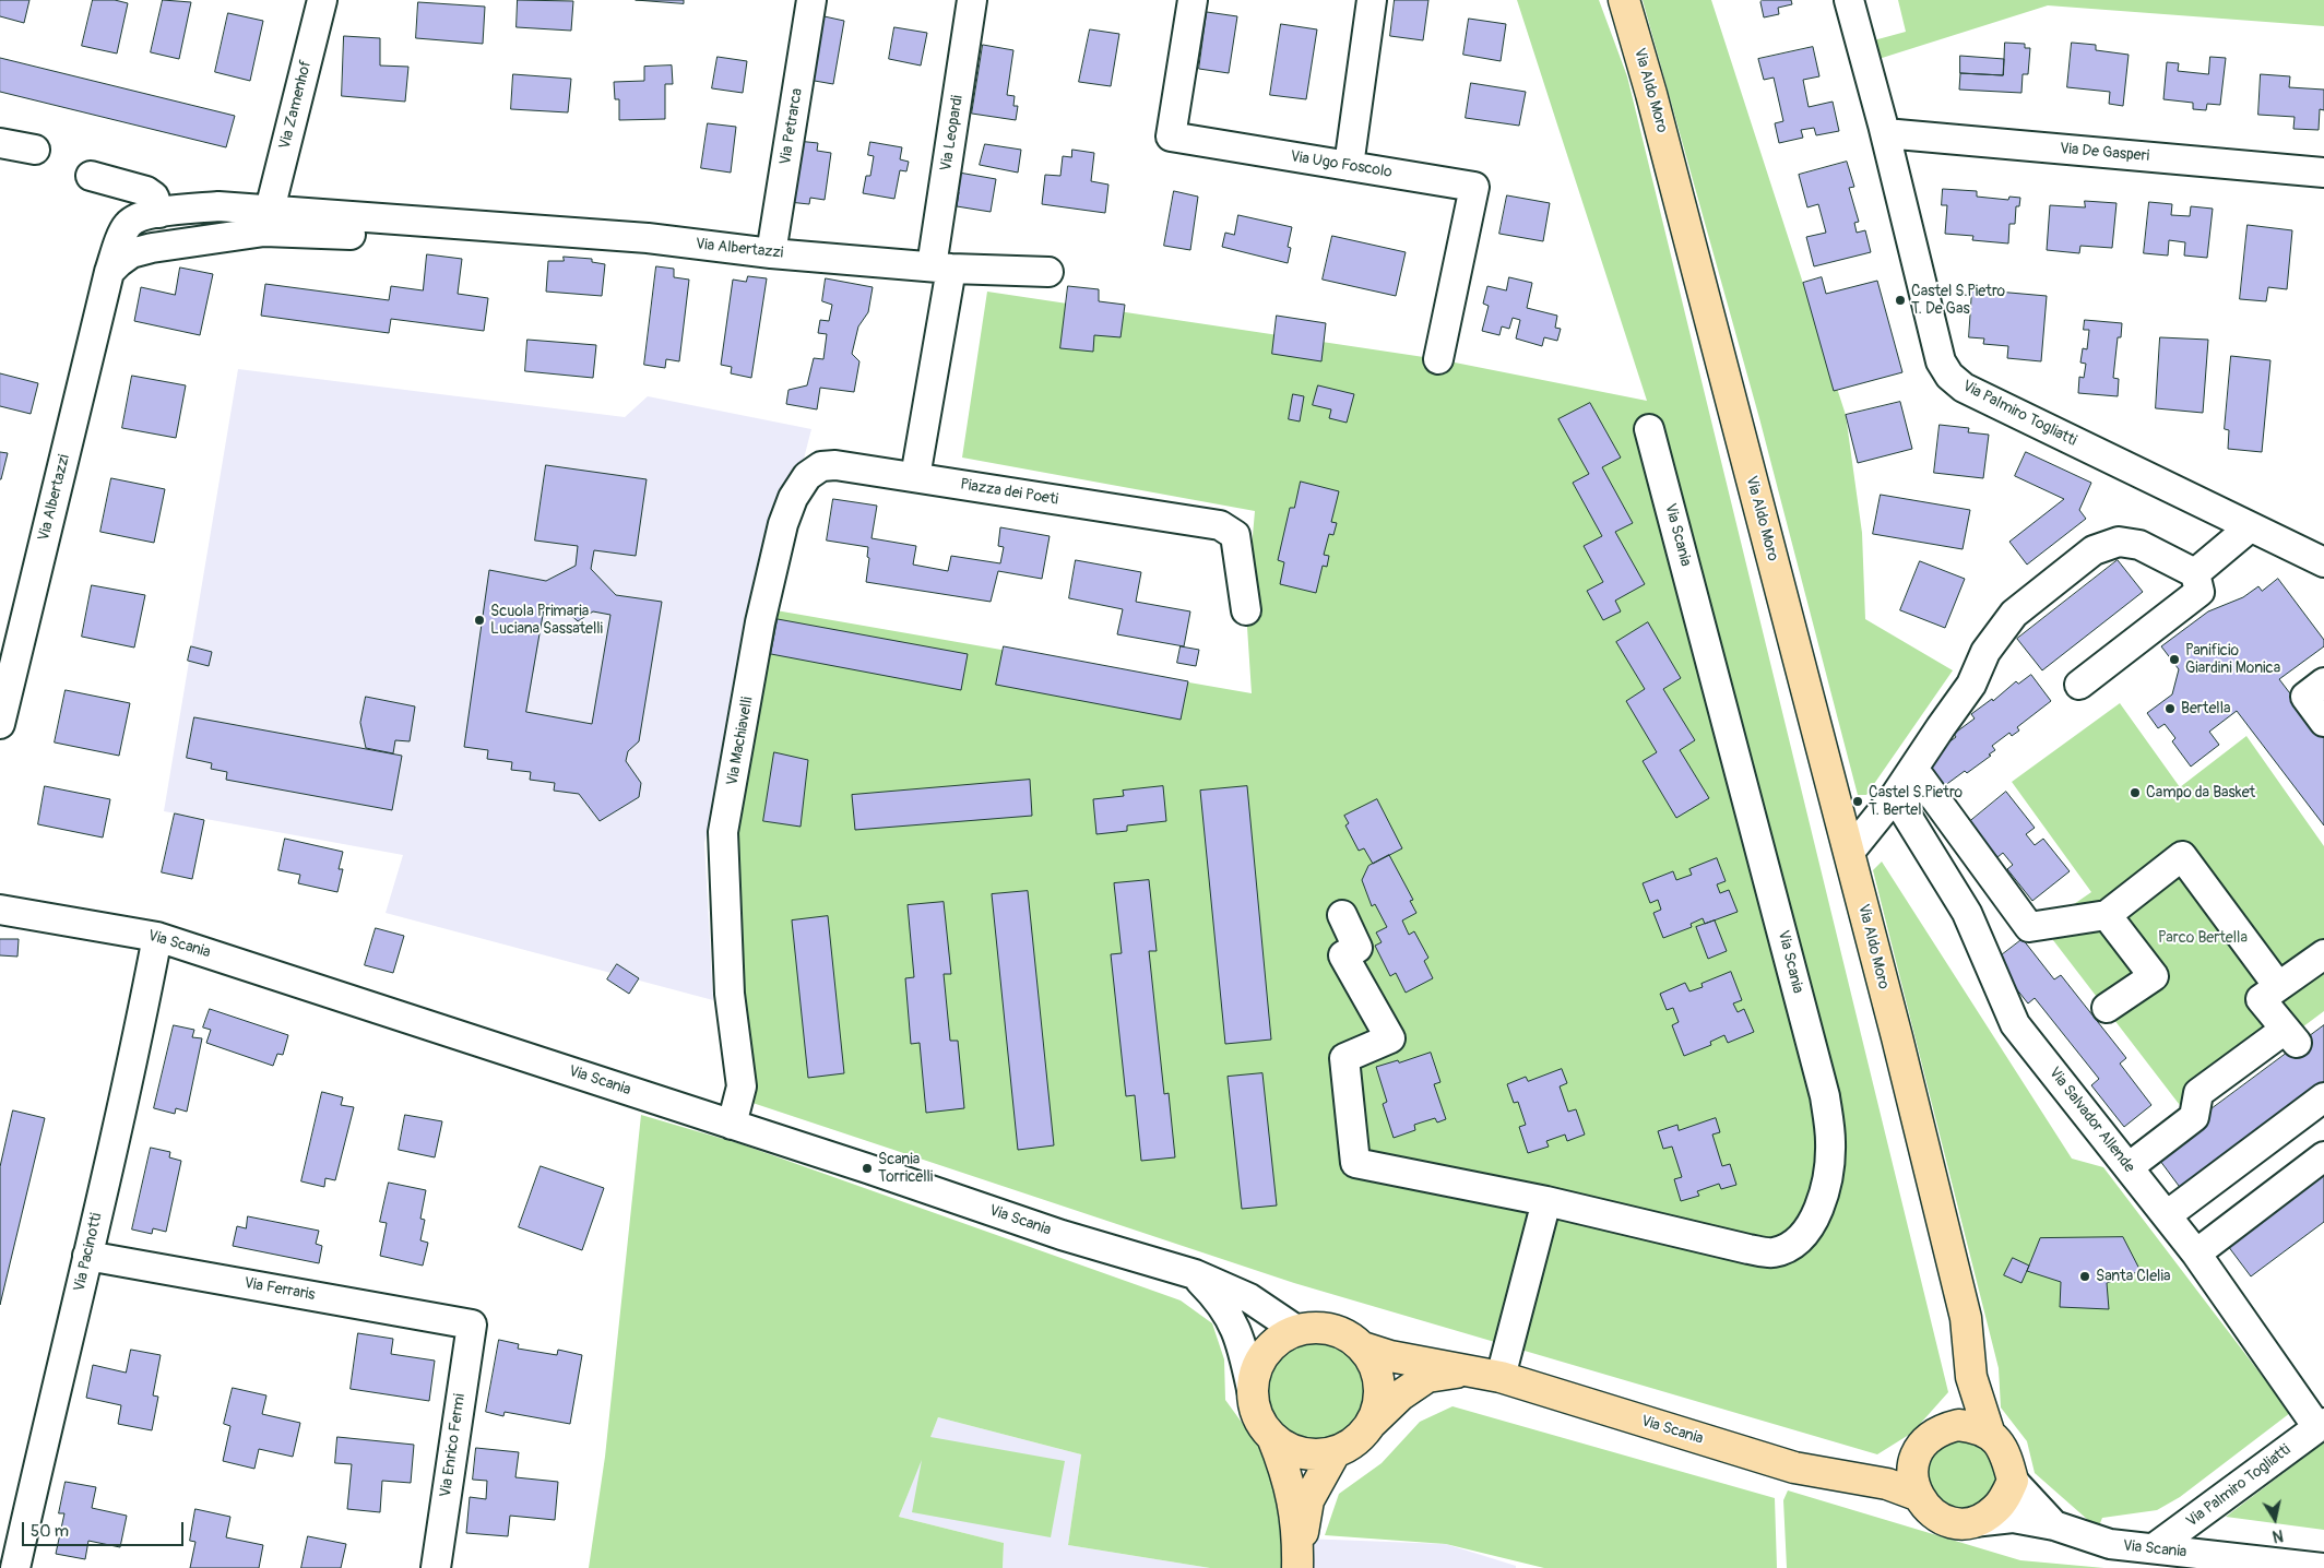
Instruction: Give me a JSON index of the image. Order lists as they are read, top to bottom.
{
  "streets": {
    "main road": ["Via Aldo Moro", "Via Scania"],
    "street": [
      "Via Zamenhof",
      "Via Petrarca",
      "Via Leopardi",
      "Via De Gasperi",
      "Via Ugo Foscolo",
      "Via Albertazzi",
      "Via Palmiro Togliatti",
      "Piazza dei Poeti",
      "Via Machiavelli",
      "Via Salvador Allende",
      "Via Pacinotti",
      "Via Ferraris",
      "Via Enrico Fermi"
    ]
  },
  "crossings": [
    ["Via Aldo Moro", "Via Scania"],
    ["Via Zamenhof", "Via Albertazzi"],
    ["Via Petrarca", "Via Albertazzi"],
    ["Via Leopardi", "Via Albertazzi"],
    ["Via De Gasperi", "Via Palmiro Togliatti"],
    ["Via Palmiro Togliatti", "Via Scania"],
    ["Via Palmiro Togliatti", "Via Salvador Allende"],
    ["Piazza dei Poeti", "Via Machiavelli"],
    ["Via Scania", "Via Machiavelli"],
    ["Via Scania", "Via Pacinotti"],
    ["Via Pacinotti", "Via Ferraris"],
    ["Via Ferraris", "Via Enrico Fermi"]
  ],
  "parks": ["Parco Bertella"],
  "places": [
    "Castel S.Pietro T. De Gas",
    "Scuola Primaria Luciana Sassatelli",
    "Panificio Giardini Monica",
    "Bertella",
    "Campo da Basket",
    "Castel S.Pietro T. Bertel",
    "Scania Torricelli",
    "Santa Clelia"
  ],
  "scale_bar": "50 m",
  "north": "bottom"
}
